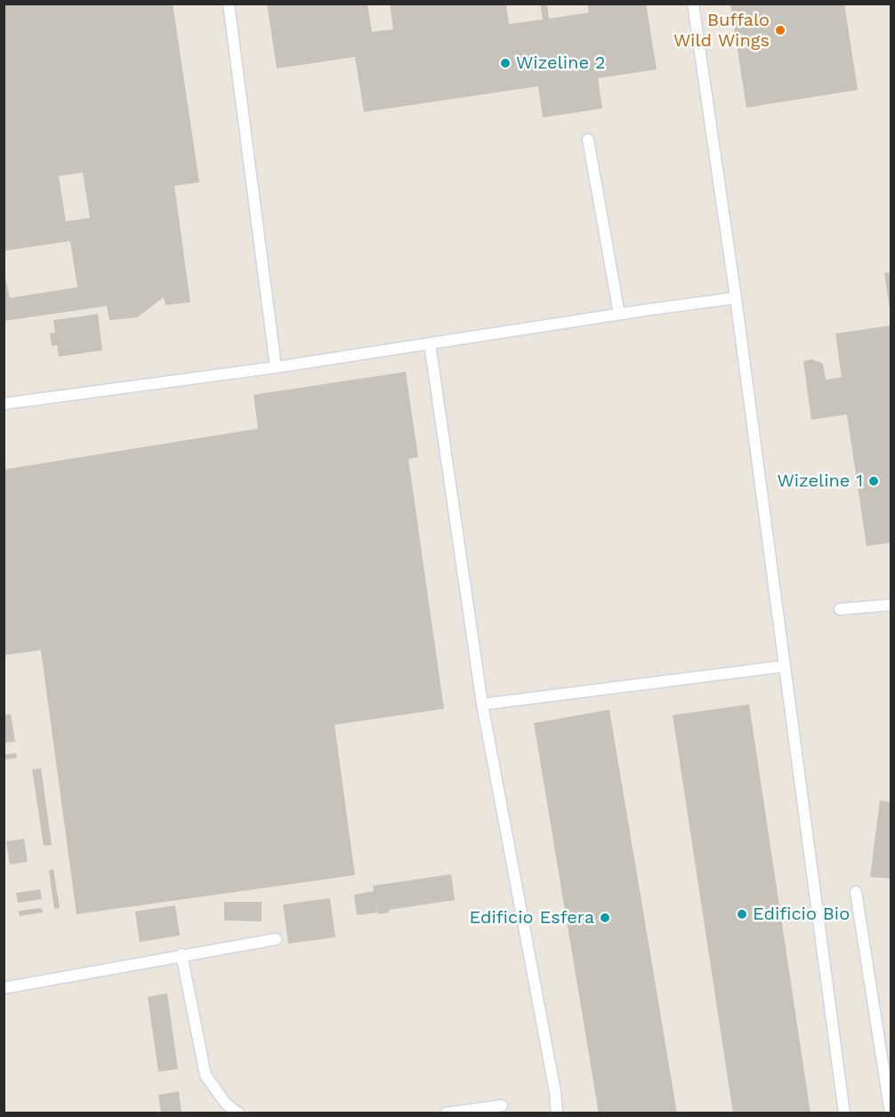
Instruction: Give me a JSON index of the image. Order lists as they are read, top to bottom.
{
  "places": [
    "Buffalo Wild Wings",
    "Wizeline 2",
    "Wizeline 1",
    "Edificio Bio",
    "Edificio Esfera"
  ]
}
